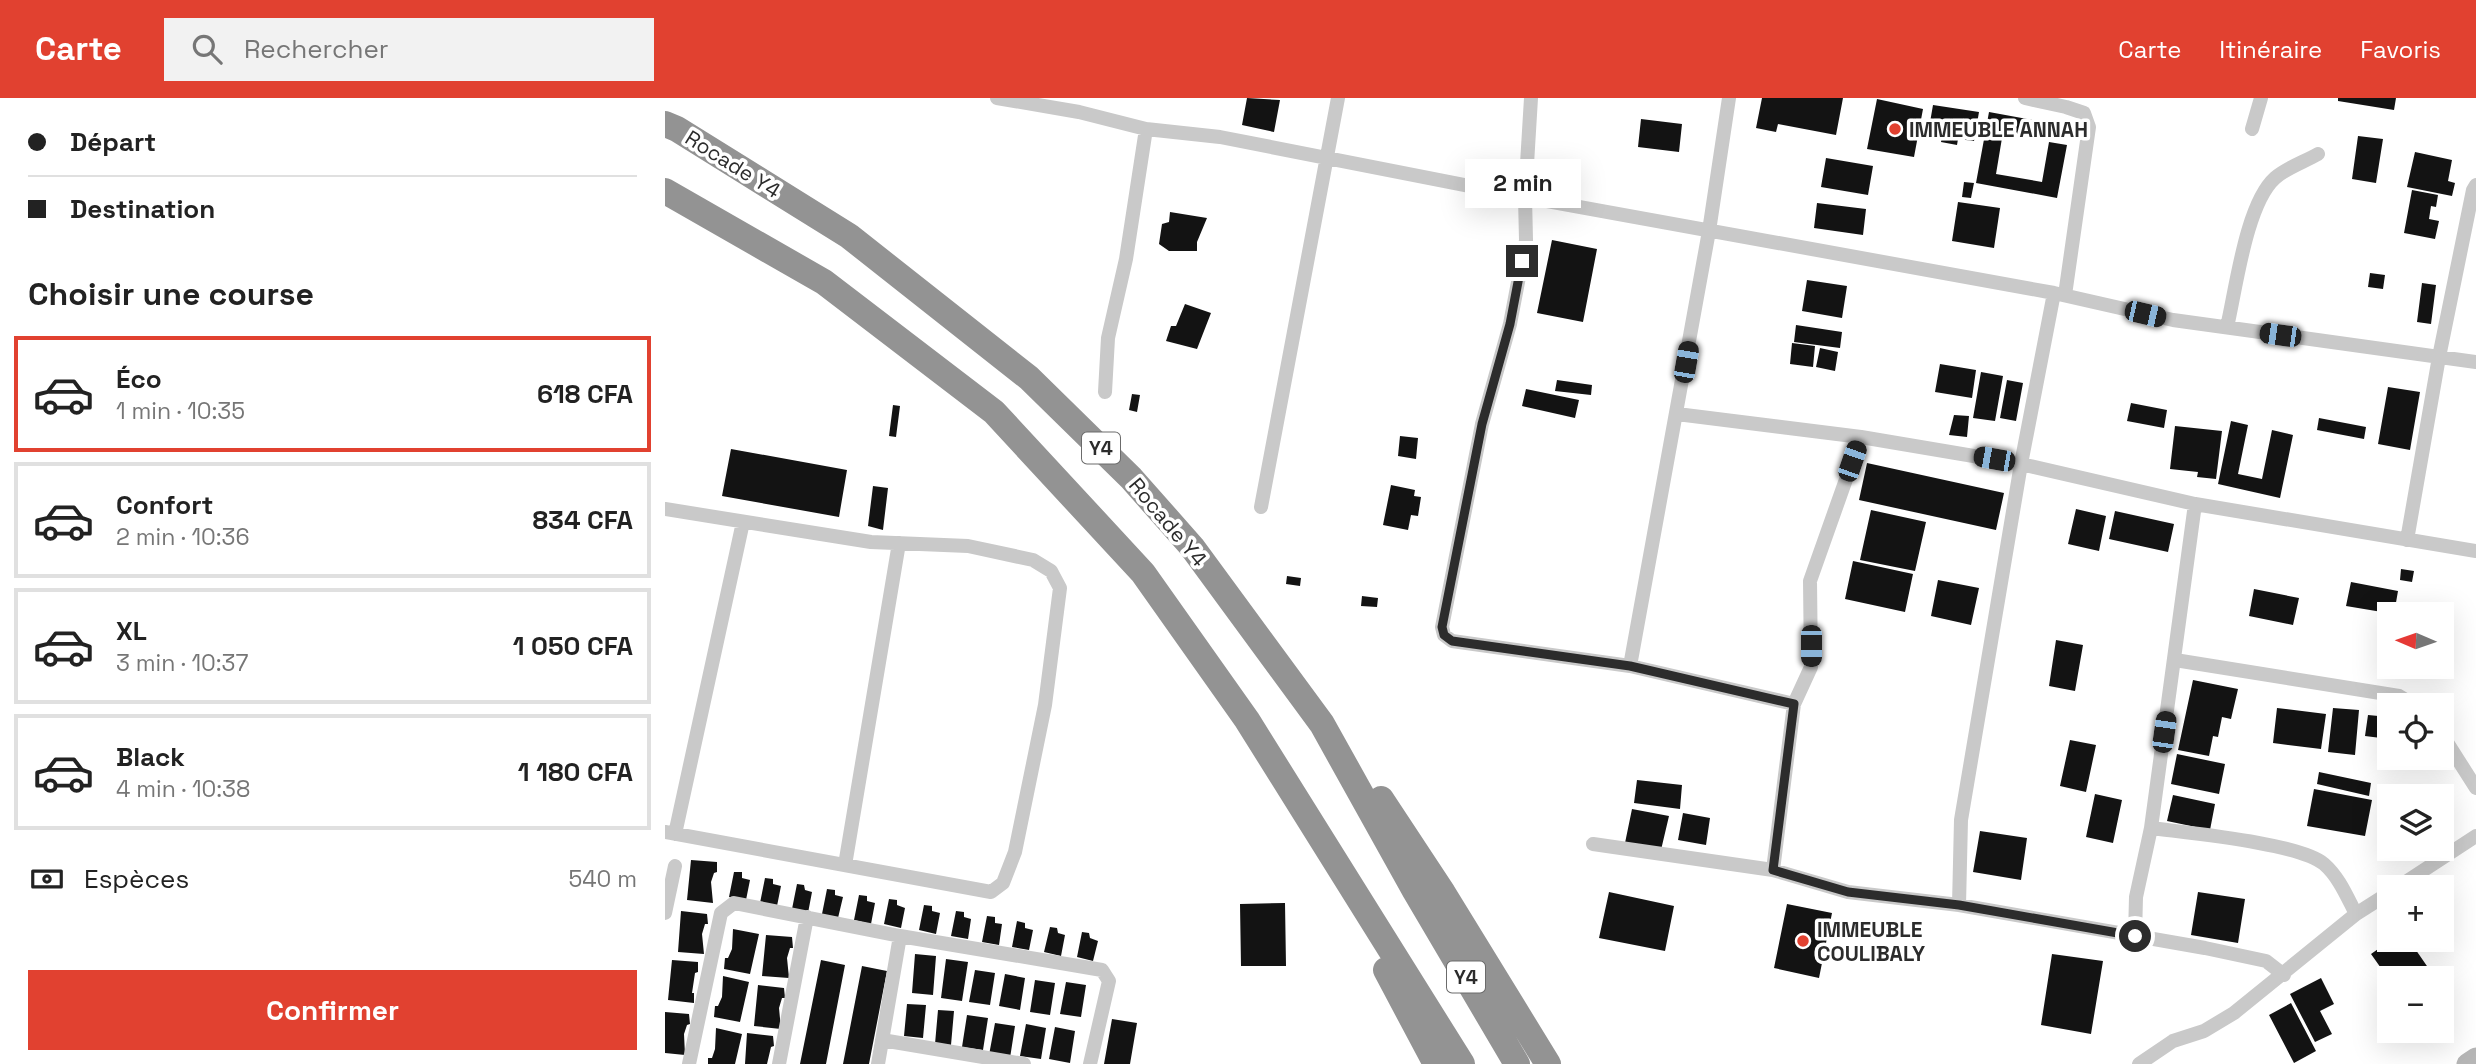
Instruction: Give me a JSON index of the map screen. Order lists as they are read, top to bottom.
{
  "streets": {
    "highway": ["Rocade Y4", "Y4"]
  },
  "places": ["IMMEUBLE ANNAH", "IMMEUBLE COULIBALY"],
  "north": "left",
  "page": {
    "header": "Carte",
    "search": "Rechercher",
    "nav": ["Carte", "Itinéraire", "Favoris"],
    "banner": ["Départ", "Destination"],
    "bubble": "2 min",
    "heading": "Choisir une course",
    "list": [
      {
        "name": "Éco",
        "note": "1 min · 10:35",
        "value": "618 CFA"
      },
      {
        "name": "Confort",
        "note": "2 min · 10:36",
        "value": "834 CFA"
      },
      {
        "name": "XL",
        "note": "3 min · 10:37",
        "value": "1 050 CFA"
      },
      {
        "name": "Black",
        "note": "4 min · 10:38",
        "value": "1 180 CFA"
      }
    ],
    "map_buttons": ["+", "−"],
    "pay": ["Espèces", "540 m"],
    "buttons": "Confirmer"
  }
}
